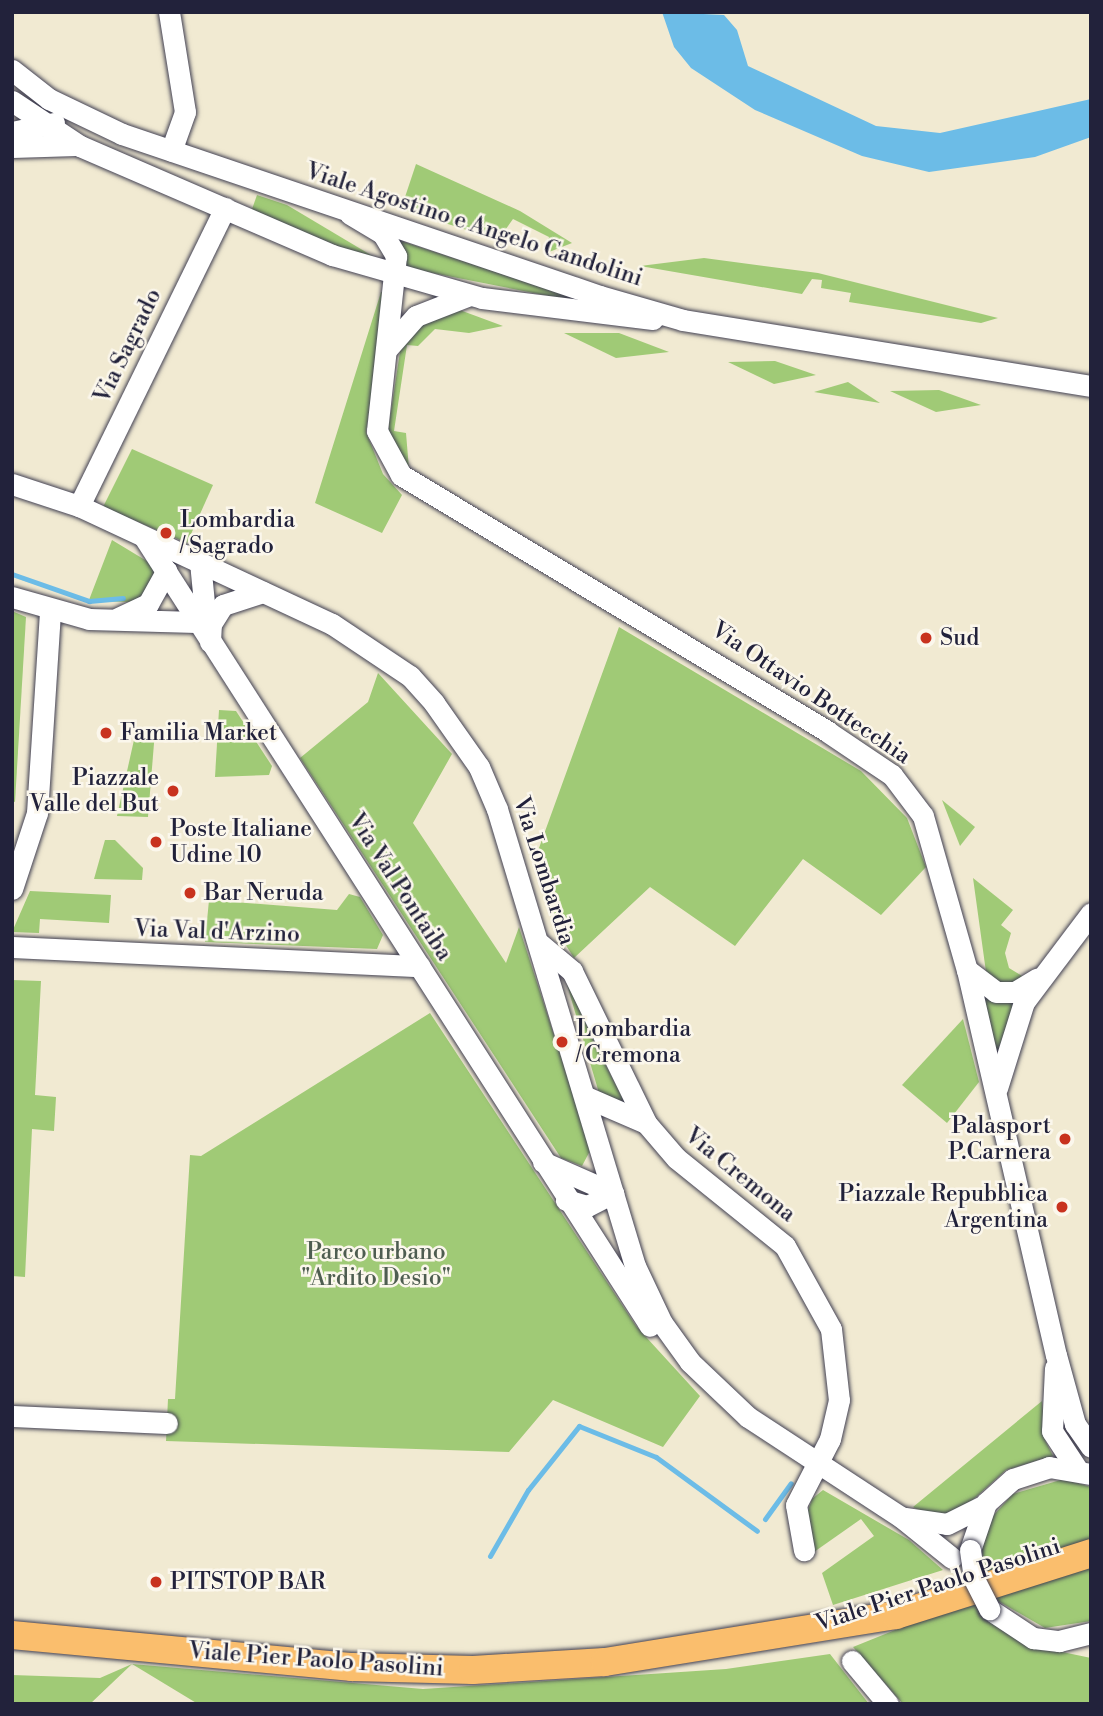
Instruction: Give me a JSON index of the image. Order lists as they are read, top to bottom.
{
  "streets": {
    "main road": ["Viale Pier Paolo Pasolini"],
    "street": [
      "Viale Agostino e Angelo Candolini",
      "Via Sagrado",
      "Via Ottavio Bottecchia",
      "Via Lombardia",
      "Via Val Pontaiba",
      "Via Val d'Arzino",
      "Via Cremona"
    ]
  },
  "crossings": [
    ["Viale Agostino e Angelo Candolini", "Via Sagrado"],
    ["Viale Agostino e Angelo Candolini", "Via Ottavio Bottecchia"],
    ["Via Sagrado", "Via Lombardia"],
    ["Via Ottavio Bottecchia", "Via Lombardia"],
    ["Via Lombardia", "Via Val Pontaiba"],
    ["Via Lombardia", "Via Cremona"],
    ["Via Val Pontaiba", "Via Val d'Arzino"]
  ],
  "parks": ["Parco urbano \"Ardito Desio\""],
  "places": [
    "Lombardia / Sagrado",
    "Sud",
    "Familia Market",
    "Piazzale Valle del But",
    "Poste Italiane Udine 10",
    "Bar Neruda",
    "Lombardia / Cremona",
    "Palasport P.Carnera",
    "Piazzale Repubblica Argentina",
    "PITSTOP BAR"
  ]
}
